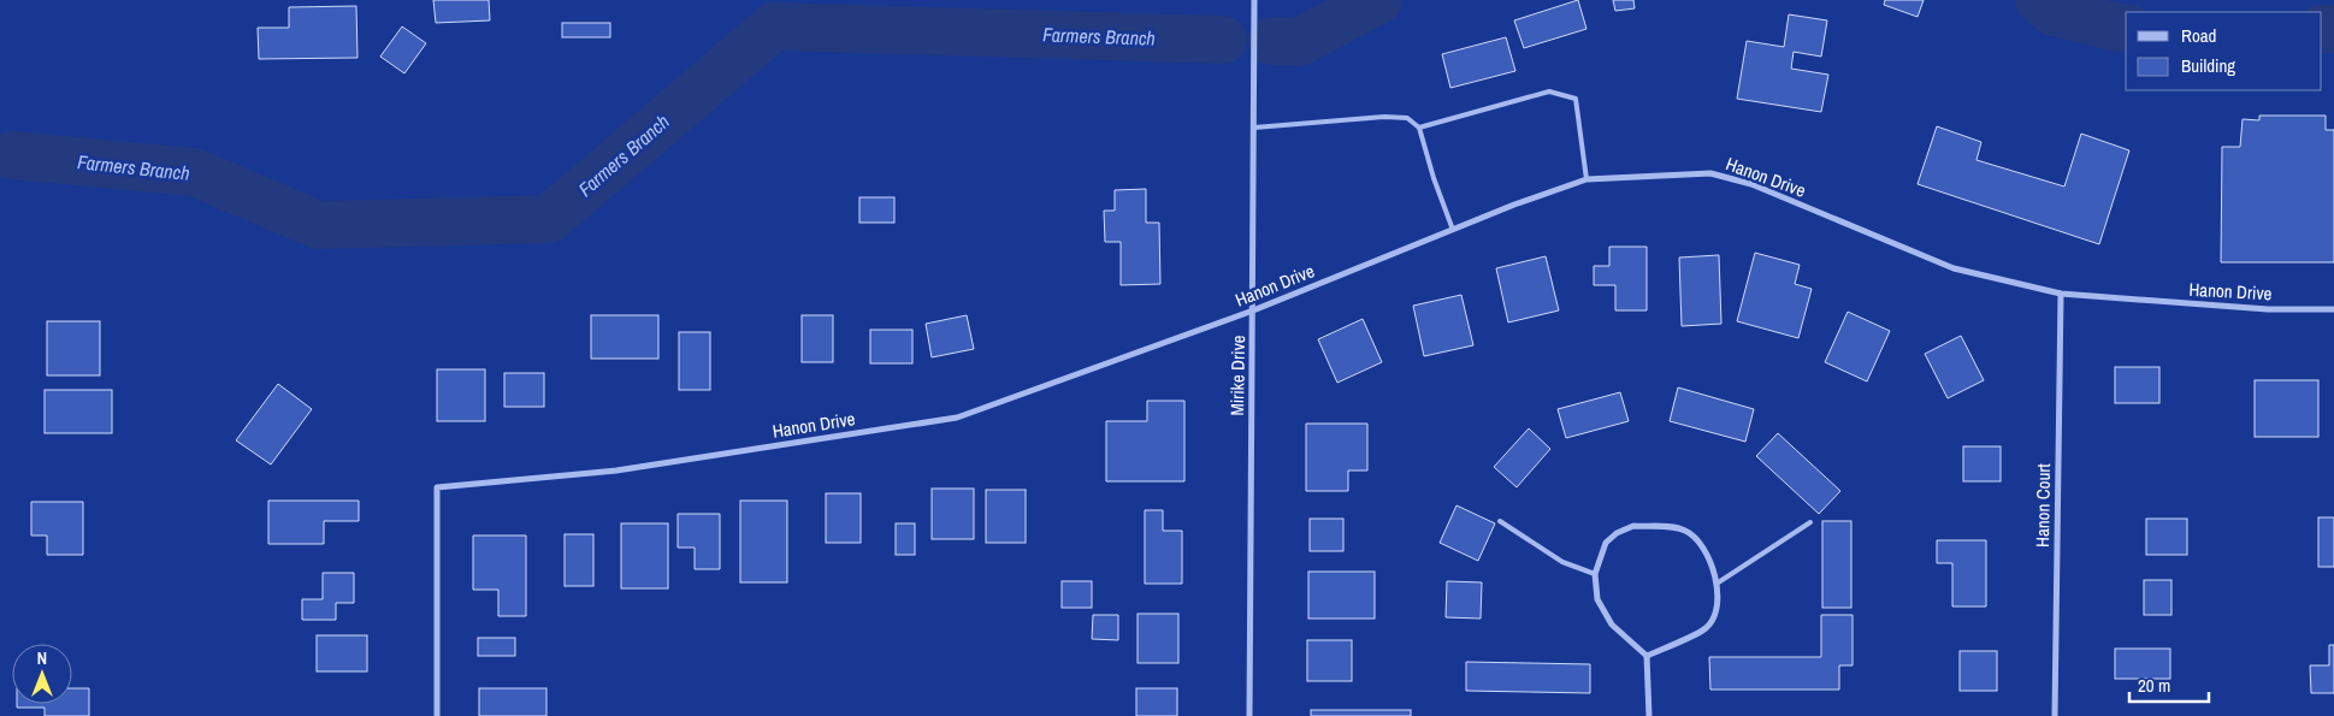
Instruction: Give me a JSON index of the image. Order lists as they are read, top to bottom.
{
  "streets": {
    "street": ["Hanon Drive", "Mirike Drive", "Hanon Court"]
  },
  "crossings": [
    ["Hanon Drive", "Mirike Drive"],
    ["Hanon Drive", "Hanon Court"]
  ],
  "water": ["Farmers Branch"],
  "legend": ["Road", "Building"],
  "scale_bar": "20 m",
  "north": "top"
}
